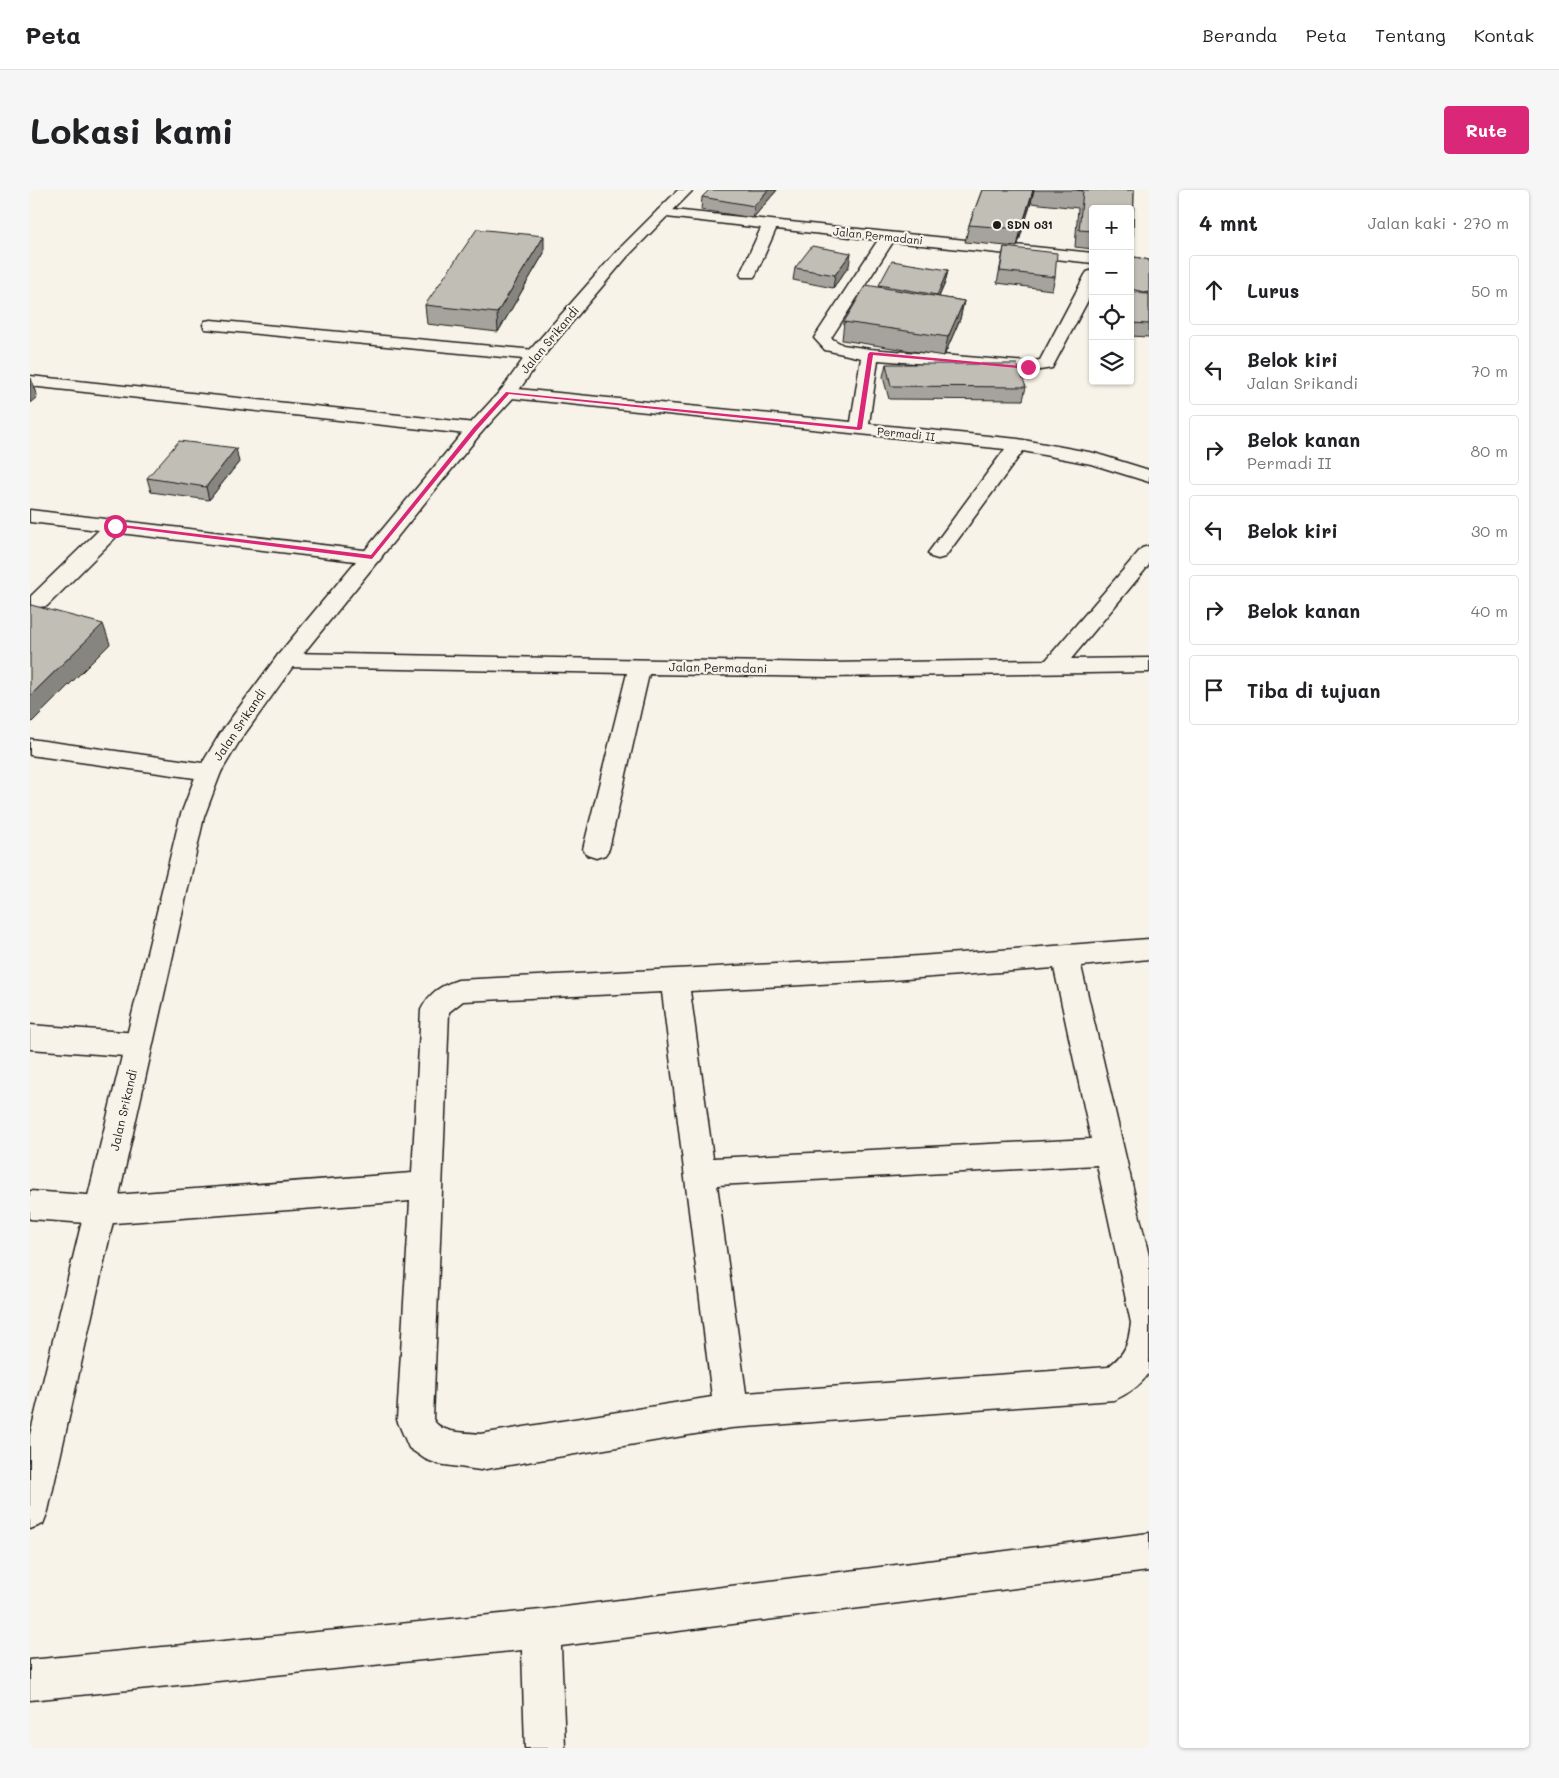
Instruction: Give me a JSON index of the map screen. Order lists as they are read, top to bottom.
{
  "streets": {
    "street": ["Jalan Permadani", "Jalan Srikandi", "Permadi II"]
  },
  "crossings": [
    ["Jalan Permadani", "Jalan Srikandi"],
    ["Jalan Srikandi", "Permadi II"]
  ],
  "places": ["SDN 031"],
  "page": {
    "header": "Peta",
    "nav": [
      "Beranda",
      "Peta",
      "Tentang",
      "Kontak"
    ],
    "buttons": "Rute",
    "title": "Lokasi kami",
    "heading": ["4 mnt", "Jalan kaki · 270 m"],
    "map_buttons": ["+", "−"],
    "list": [
      ["Lurus", "50 m"],
      ["Belok kiri", "Jalan Srikandi", "70 m"],
      ["Belok kanan", "Permadi II", "80 m"],
      ["Belok kiri", "30 m"],
      ["Belok kanan", "40 m"],
      "Tiba di tujuan"
    ]
  }
}
